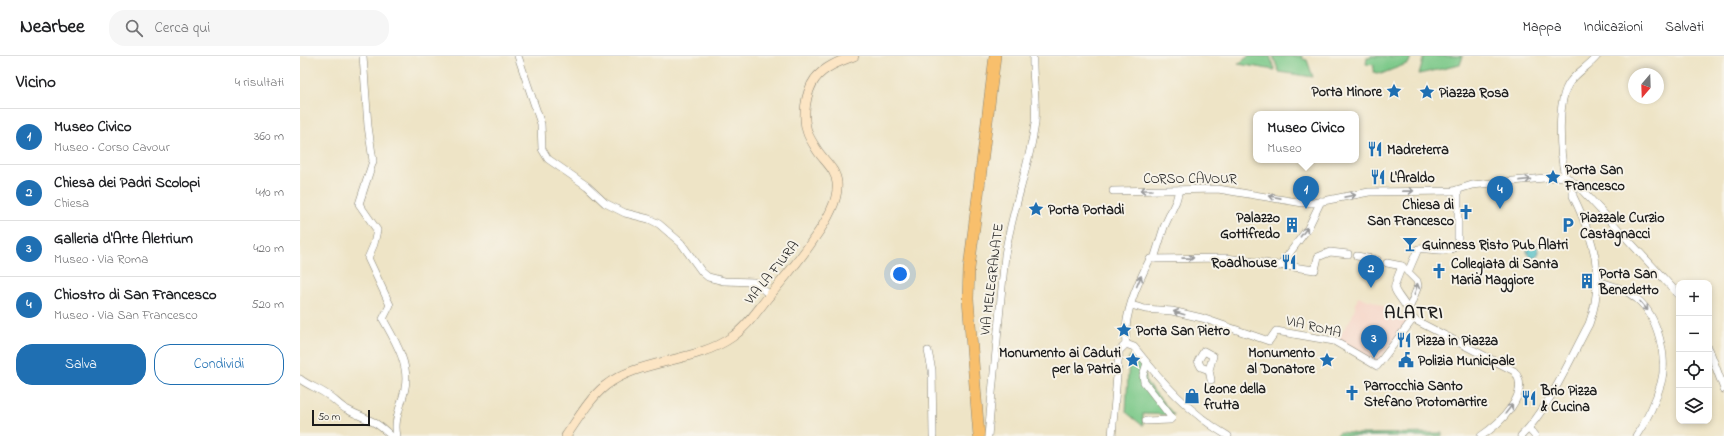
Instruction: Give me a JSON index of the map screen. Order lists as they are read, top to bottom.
{
  "streets": {
    "main road": ["VIA LA FIURA"],
    "street": ["CORSO CAVOUR", "VIA MELEGRANATE", "VIA ROMA"]
  },
  "one_way": ["VIA ROMA"],
  "districts": ["ALATRI"],
  "places": {
    "place": [
      "Porta Minore",
      "Piazza Rosa",
      "Porta San Francesco",
      "Porta Portadi",
      "Porta San Pietro",
      "Monumento ai Caduti per la Patria",
      "Monumento al Donatore"
    ],
    "restaurant": [
      "Madreterra",
      "L'Araldo",
      "Roadhouse",
      "Pizza in Piazza",
      "Brio Pizza & Cucina"
    ],
    "church": ["Chiesa di San Francesco", "Collegiata di Santa Maria Maggiore", "Parrocchia Santo Stefano Protomartire"],
    "building": ["Palazzo Gottifredo", "Porta San Benedetto"],
    "parking": ["Piazzale Curzio Castagnacci"],
    "bar": ["Guinness Risto Pub Alatri"],
    "public building": ["Polizia Municipale"],
    "shop": ["Leone della frutta"]
  },
  "scale_bar": "50 m",
  "north": "bottom",
  "page": {
    "header": "Nearbee",
    "search": "Cerca qui",
    "nav": ["Mappa", "Indicazioni", "Salvati"],
    "heading": ["Vicino", "4 risultati"],
    "list": [
      {
        "mark": "1",
        "name": "Museo Civico",
        "note": "Museo · Corso Cavour",
        "value": "360 m"
      },
      {
        "mark": "2",
        "name": "Chiesa dei Padri Scolopi",
        "note": "Chiesa",
        "value": "410 m"
      },
      {
        "mark": "3",
        "name": "Galleria d'Arte Aletrium",
        "note": "Museo · Via Roma",
        "value": "420 m"
      },
      {
        "mark": "4",
        "name": "Chiostro di San Francesco",
        "note": "Museo · Via San Francesco",
        "value": "520 m"
      }
    ],
    "popup": ["Museo Civico", "Museo"],
    "pins": [
      "1",
      "4",
      "2",
      "3"
    ],
    "map_buttons": ["+", "−"],
    "buttons": ["Salva", "Condividi"],
    "scale": "50 m"
  }
}
